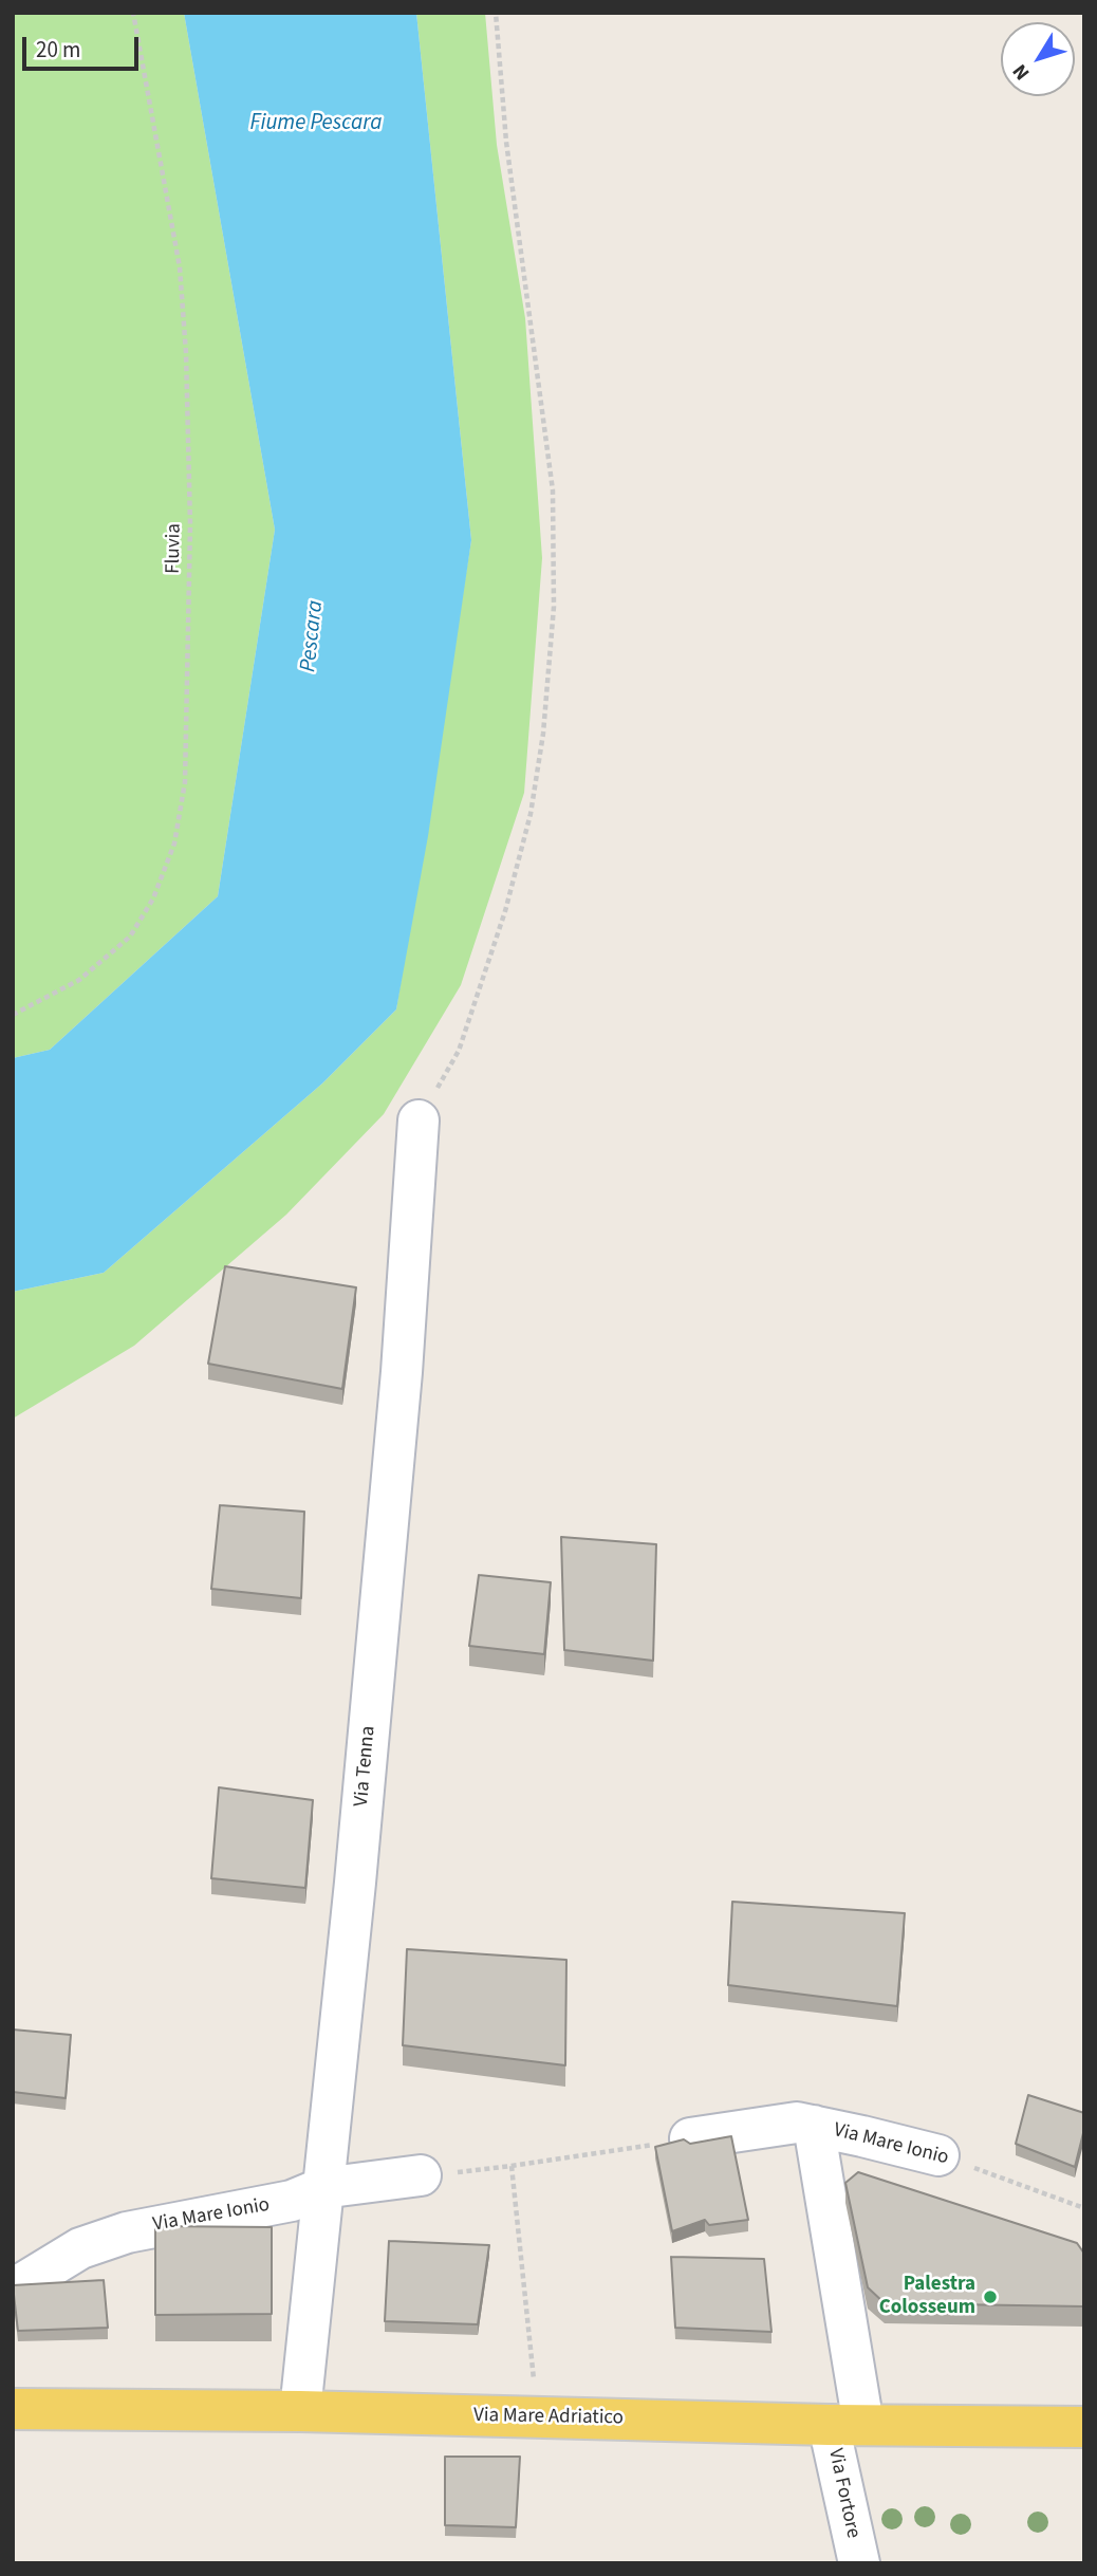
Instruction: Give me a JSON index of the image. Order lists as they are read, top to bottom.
{
  "streets": {
    "main road": ["Via Mare Adriatico"],
    "street": ["Via Tenna", "Via Mare Ionio", "Via Fortore"],
    "path": ["Fluvia"]
  },
  "crossings": [
    ["Via Tenna", "Via Mare Ionio"],
    ["Via Tenna", "Via Mare Adriatico"],
    ["Via Mare Ionio", "Via Fortore"],
    ["Via Mare Adriatico", "Via Fortore"]
  ],
  "water": ["Fiume Pescara", "Pescara"],
  "places": ["Palestra Colosseum"],
  "scale_bar": "20 m",
  "north": "bottom left"
}
